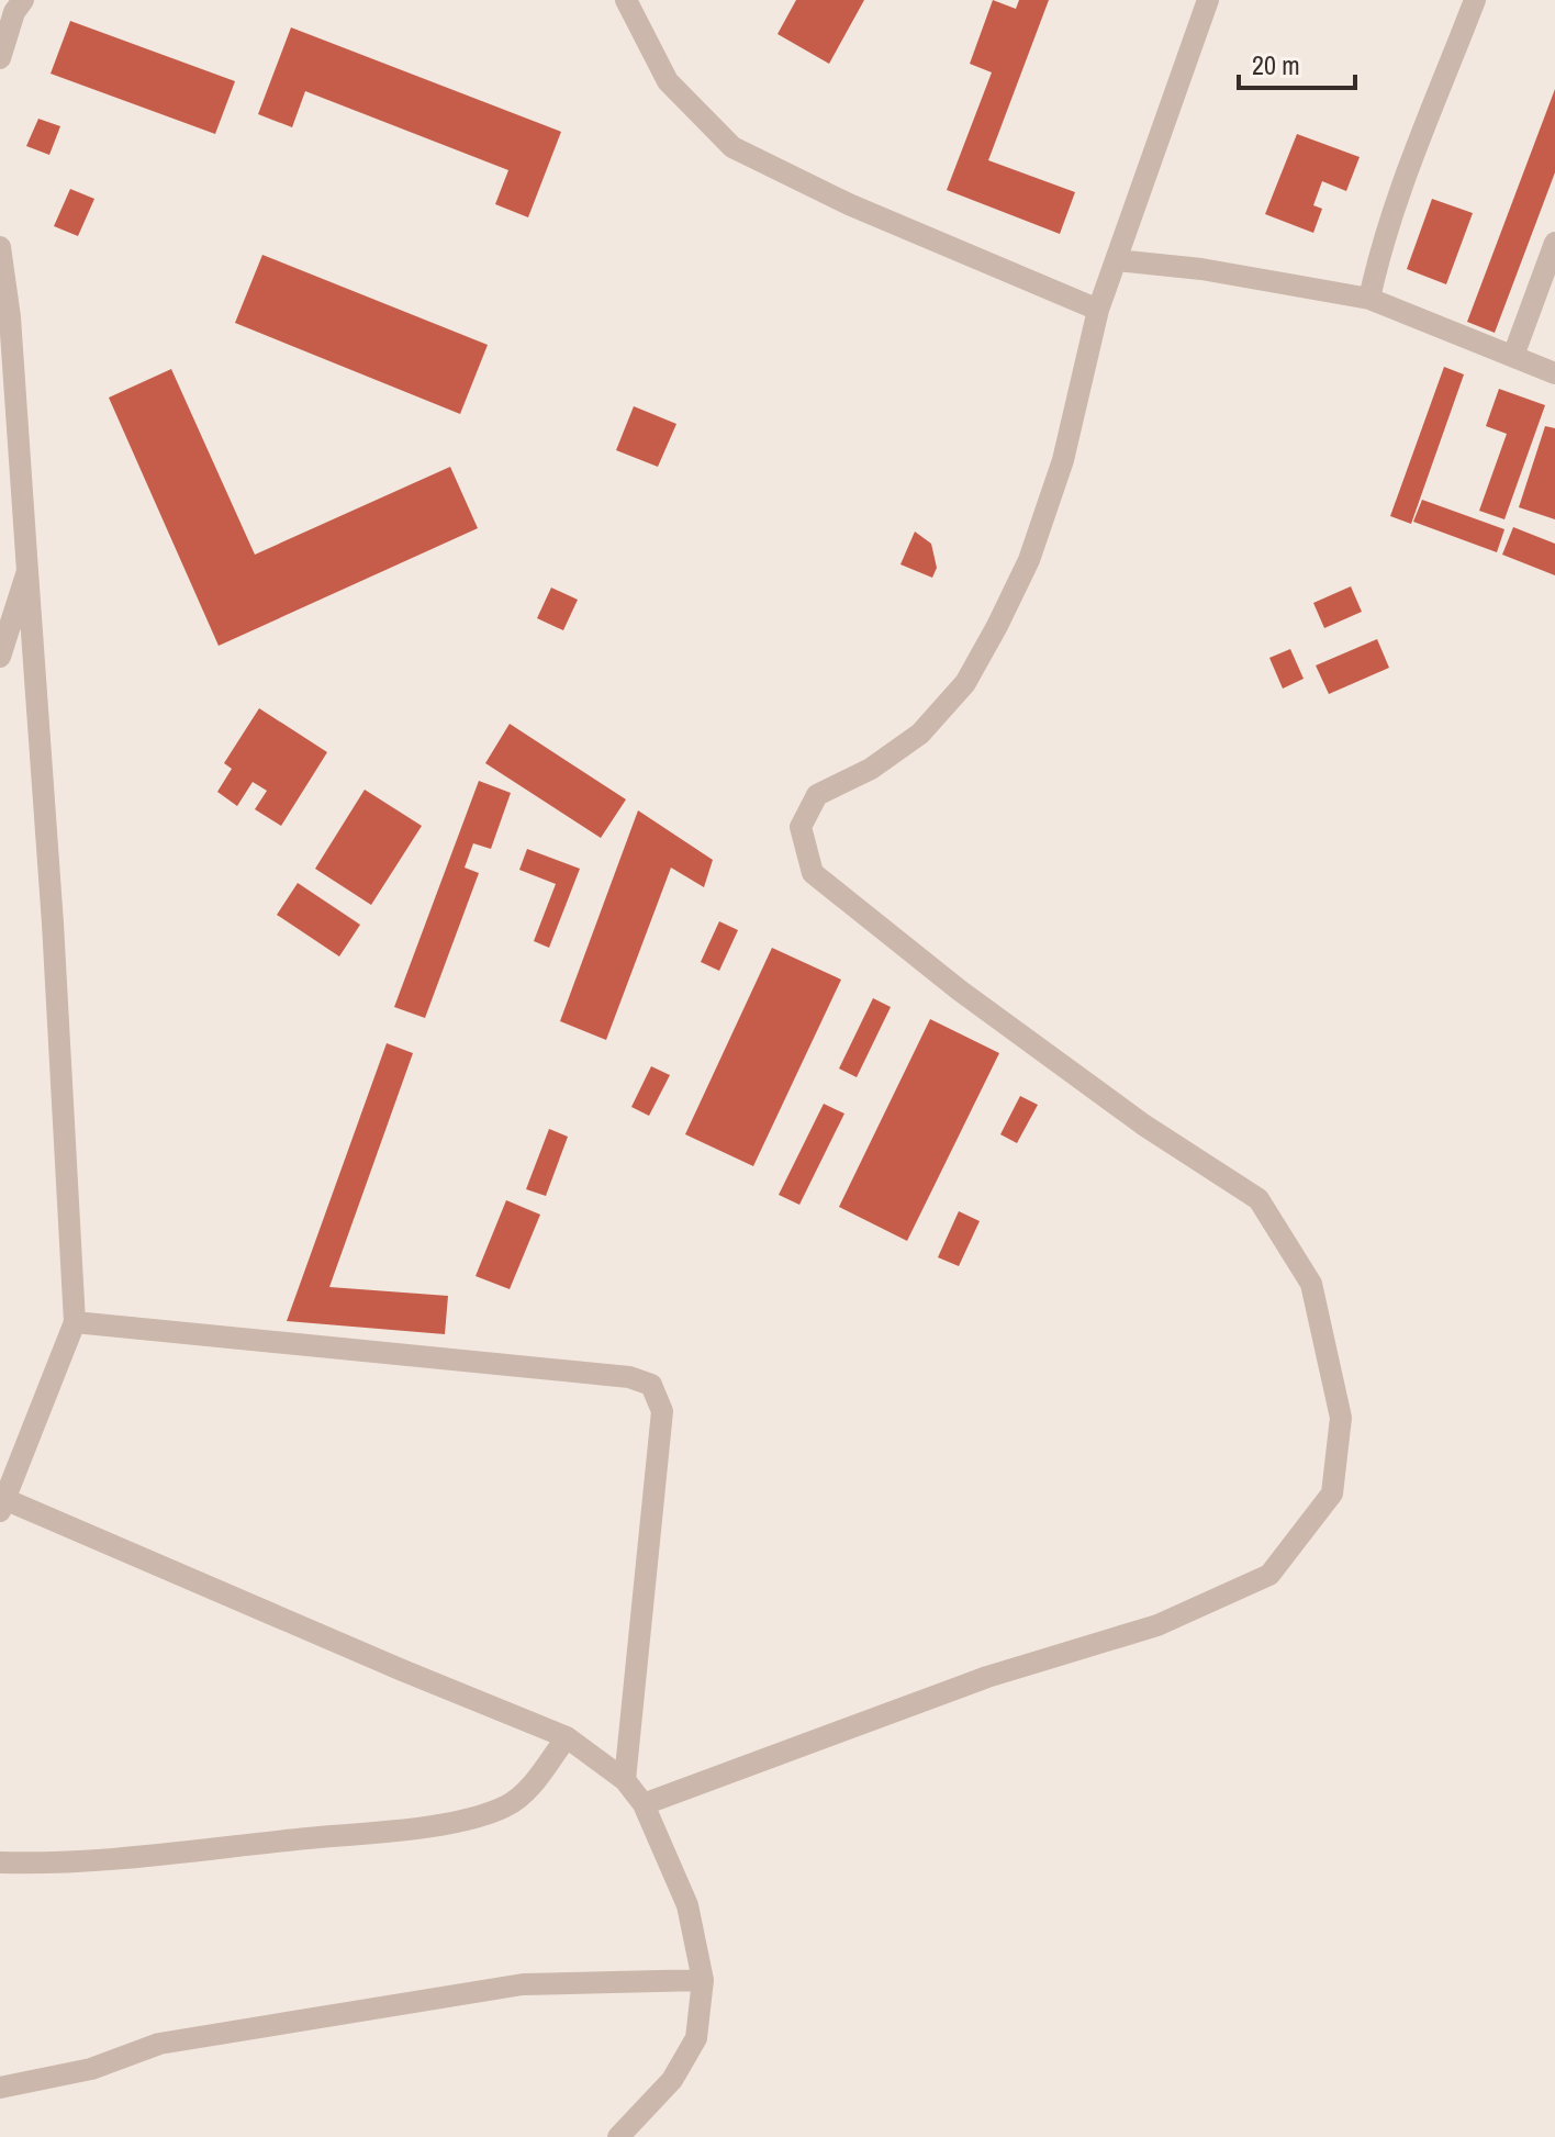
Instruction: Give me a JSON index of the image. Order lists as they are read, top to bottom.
{
  "scale_bar": "20 m"
}
